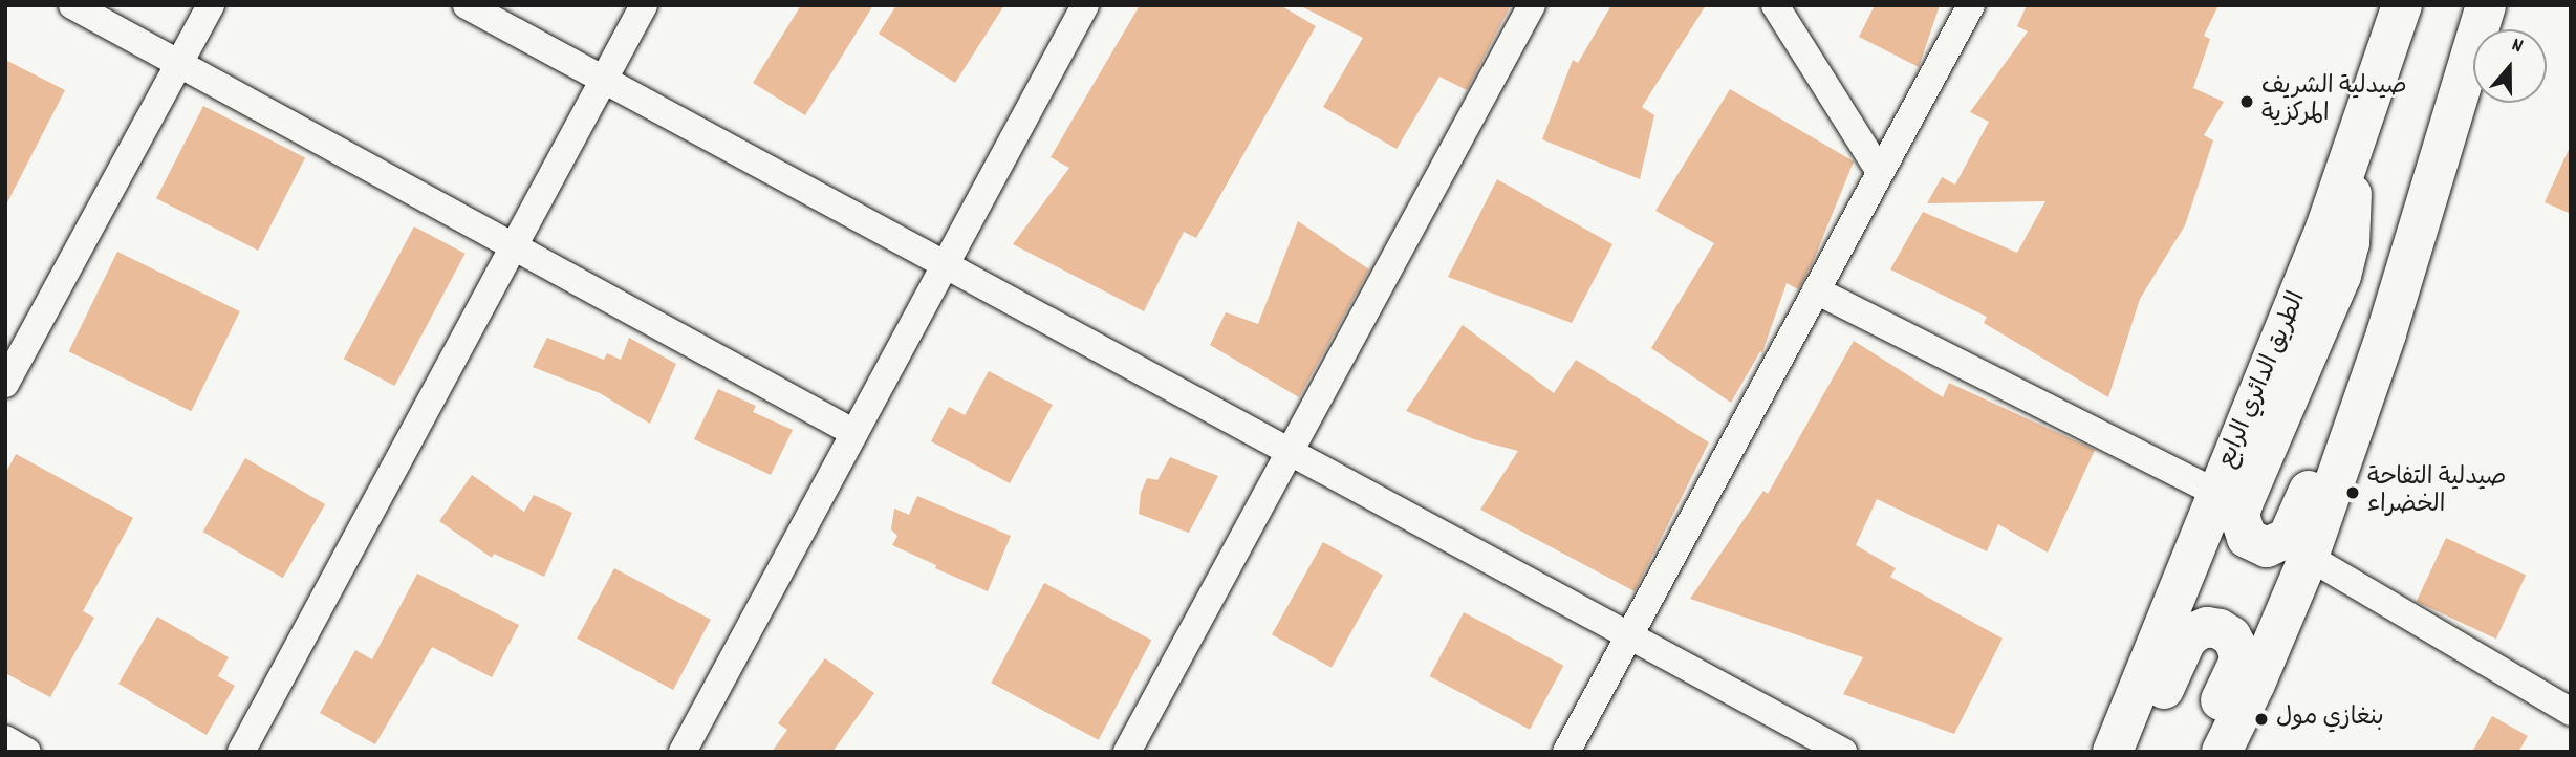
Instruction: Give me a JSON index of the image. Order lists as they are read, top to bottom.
{
  "streets": {
    "main road": ["الطريق الدائري الرابع"]
  },
  "places": ["صيدلية الشريف المركزية", "صيدلية التفاحة الخضراء", "بنغازي مول"],
  "north": "top"
}
